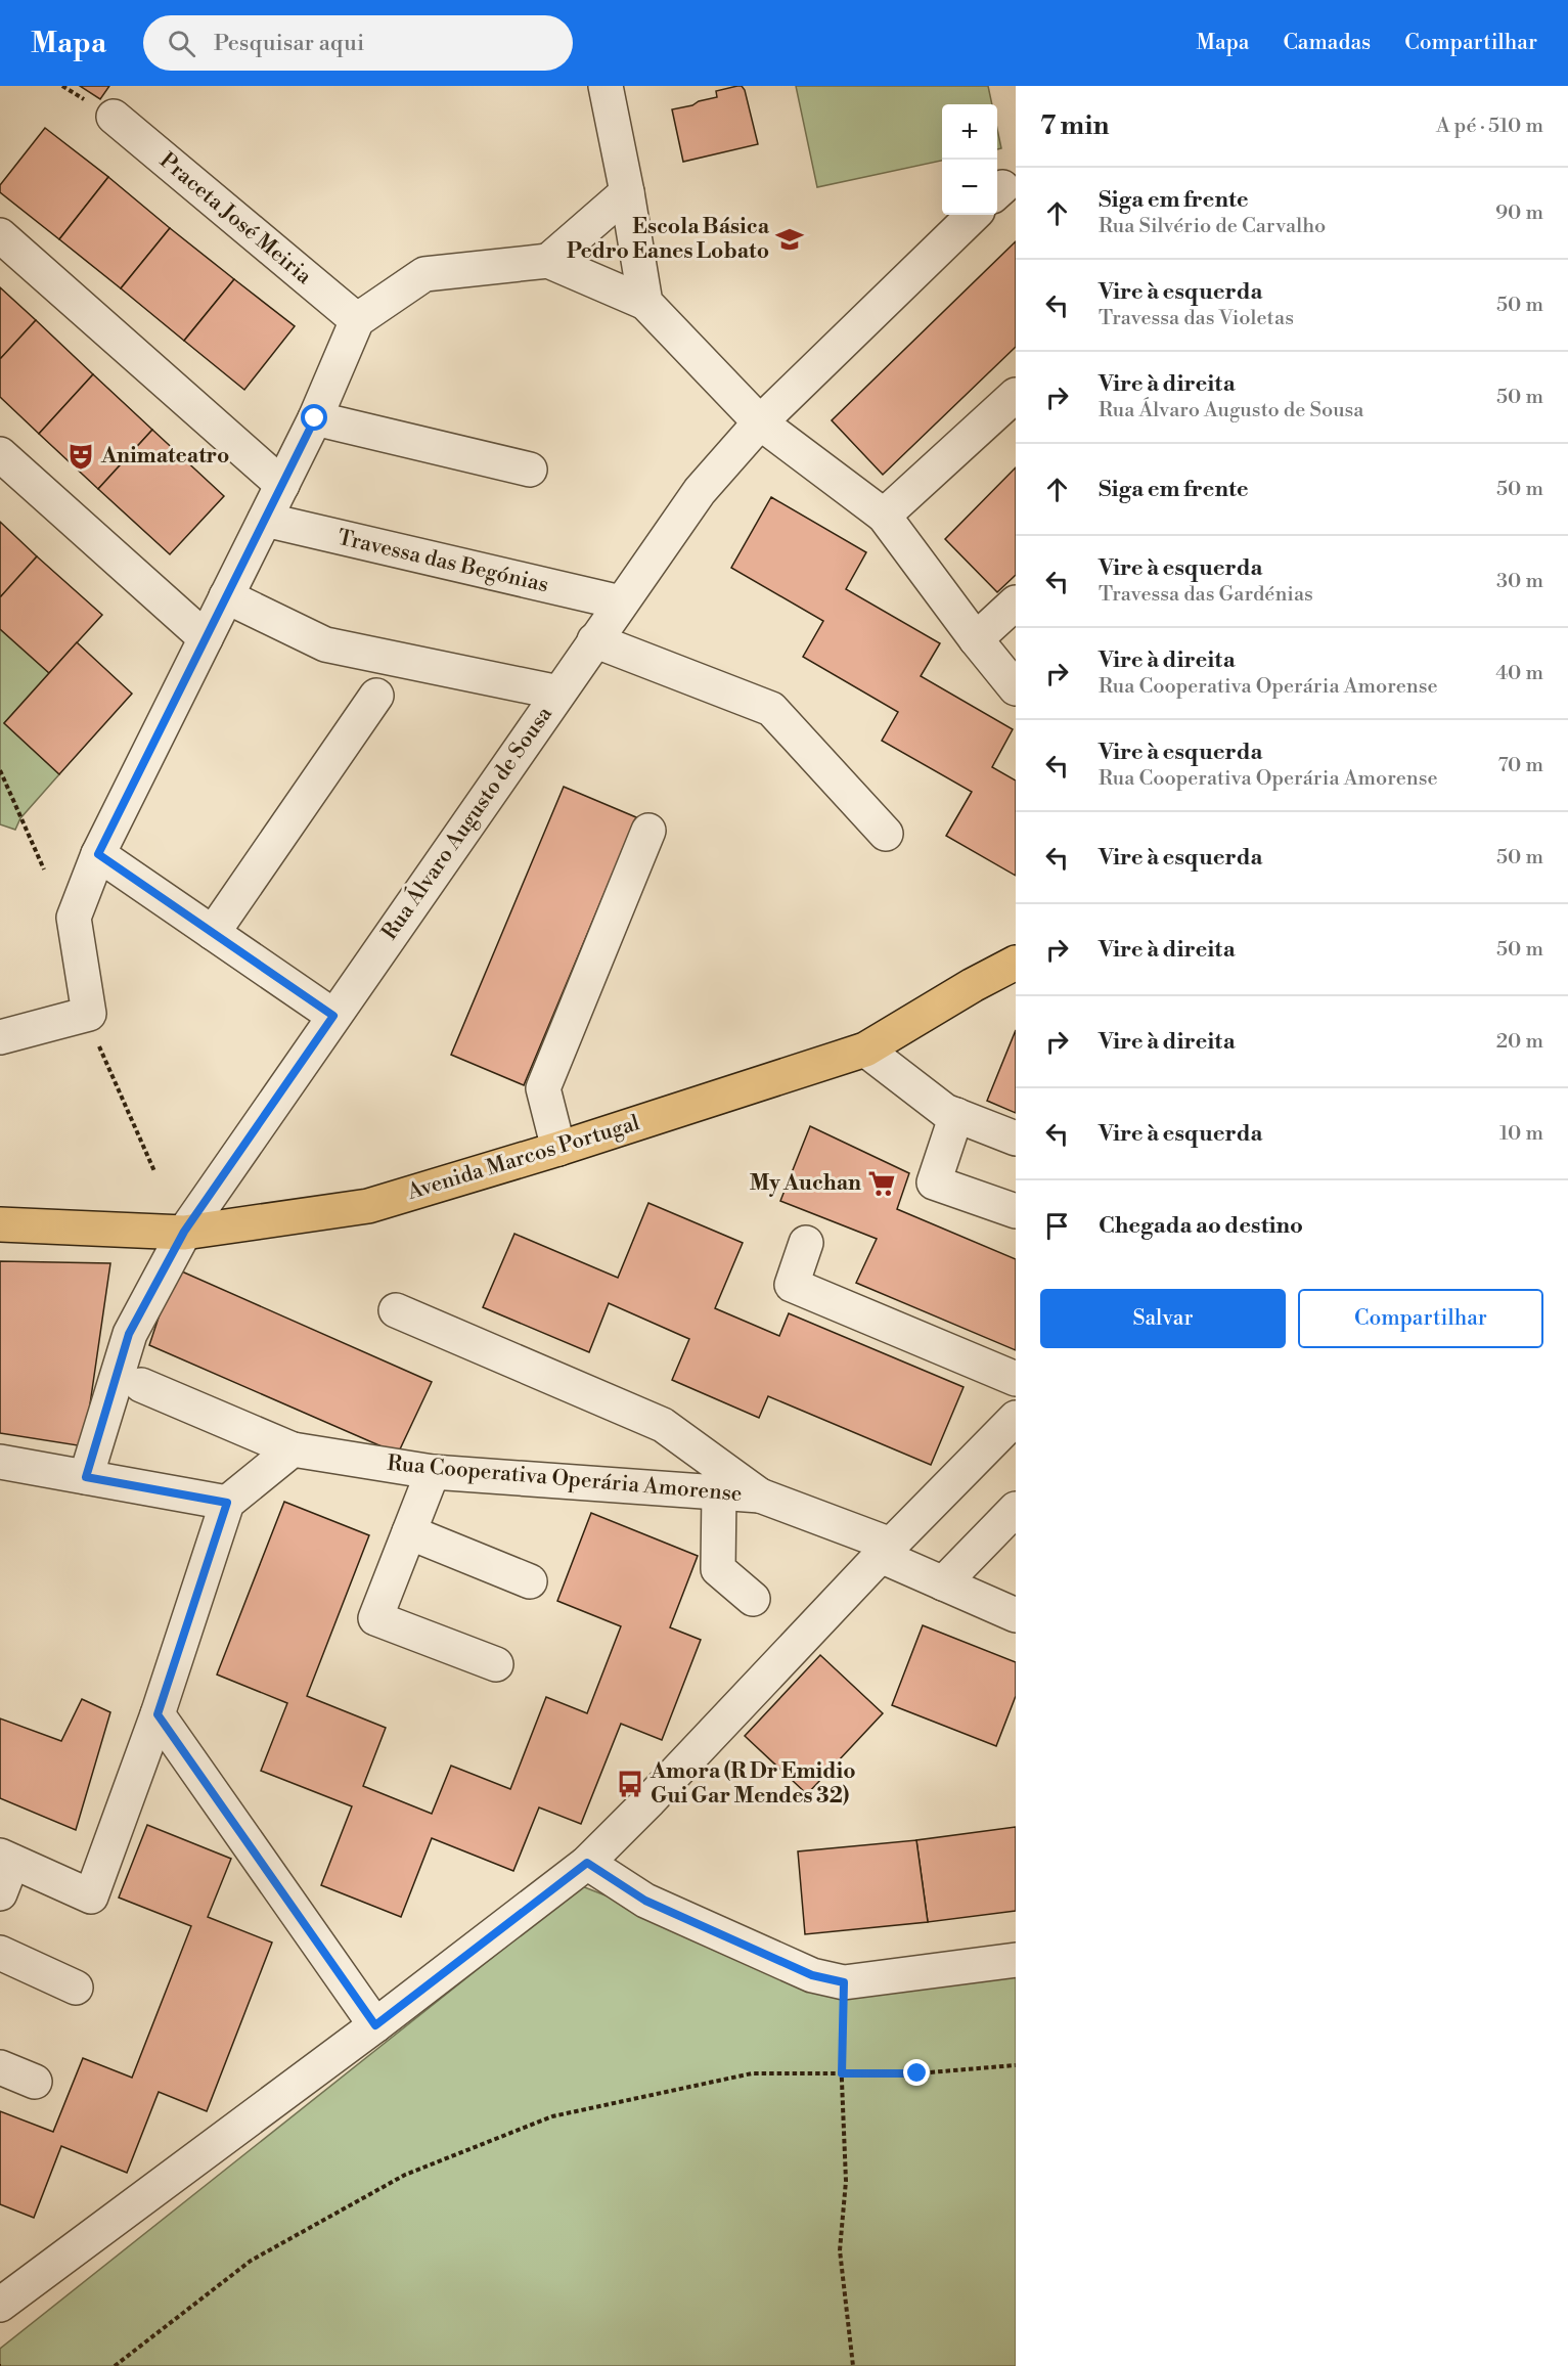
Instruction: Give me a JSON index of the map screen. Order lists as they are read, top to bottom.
{
  "streets": {
    "main road": ["Avenida Marcos Portugal"],
    "street": [
      "Praceta José Meiria",
      "Travessa das Begónias",
      "Rua Álvaro Augusto de Sousa",
      "Rua Cooperativa Operária Amorense"
    ]
  },
  "crossings": [
    ["Travessa das Begónias", "Rua Álvaro Augusto de Sousa"],
    ["Rua Álvaro Augusto de Sousa", "Avenida Marcos Portugal"]
  ],
  "places": {
    "school or university": ["Escola Básica Pedro Eanes Lobato"],
    "theatre": ["Animateatro"],
    "supermarket": ["My Auchan"],
    "bus stop": ["Amora (R Dr Emidio Gui Gar Mendes 32)"]
  },
  "page": {
    "header": "Mapa",
    "search": "Pesquisar aqui",
    "nav": ["Mapa", "Camadas", "Compartilhar"],
    "heading": ["7 min", "A pé · 510 m"],
    "map_buttons": ["+", "−"],
    "list": [
      ["Siga em frente", "Rua Silvério de Carvalho", "90 m"],
      ["Vire à esquerda", "Travessa das Violetas", "50 m"],
      ["Vire à direita", "Rua Álvaro Augusto de Sousa", "50 m"],
      ["Siga em frente", "50 m"],
      ["Vire à esquerda", "Travessa das Gardénias", "30 m"],
      ["Vire à direita", "Rua Cooperativa Operária Amorense", "40 m"],
      ["Vire à esquerda", "Rua Cooperativa Operária Amorense", "70 m"],
      ["Vire à esquerda", "50 m"],
      ["Vire à direita", "50 m"],
      ["Vire à direita", "20 m"],
      ["Vire à esquerda", "10 m"],
      "Chegada ao destino"
    ],
    "buttons": ["Salvar", "Compartilhar"]
  }
}
